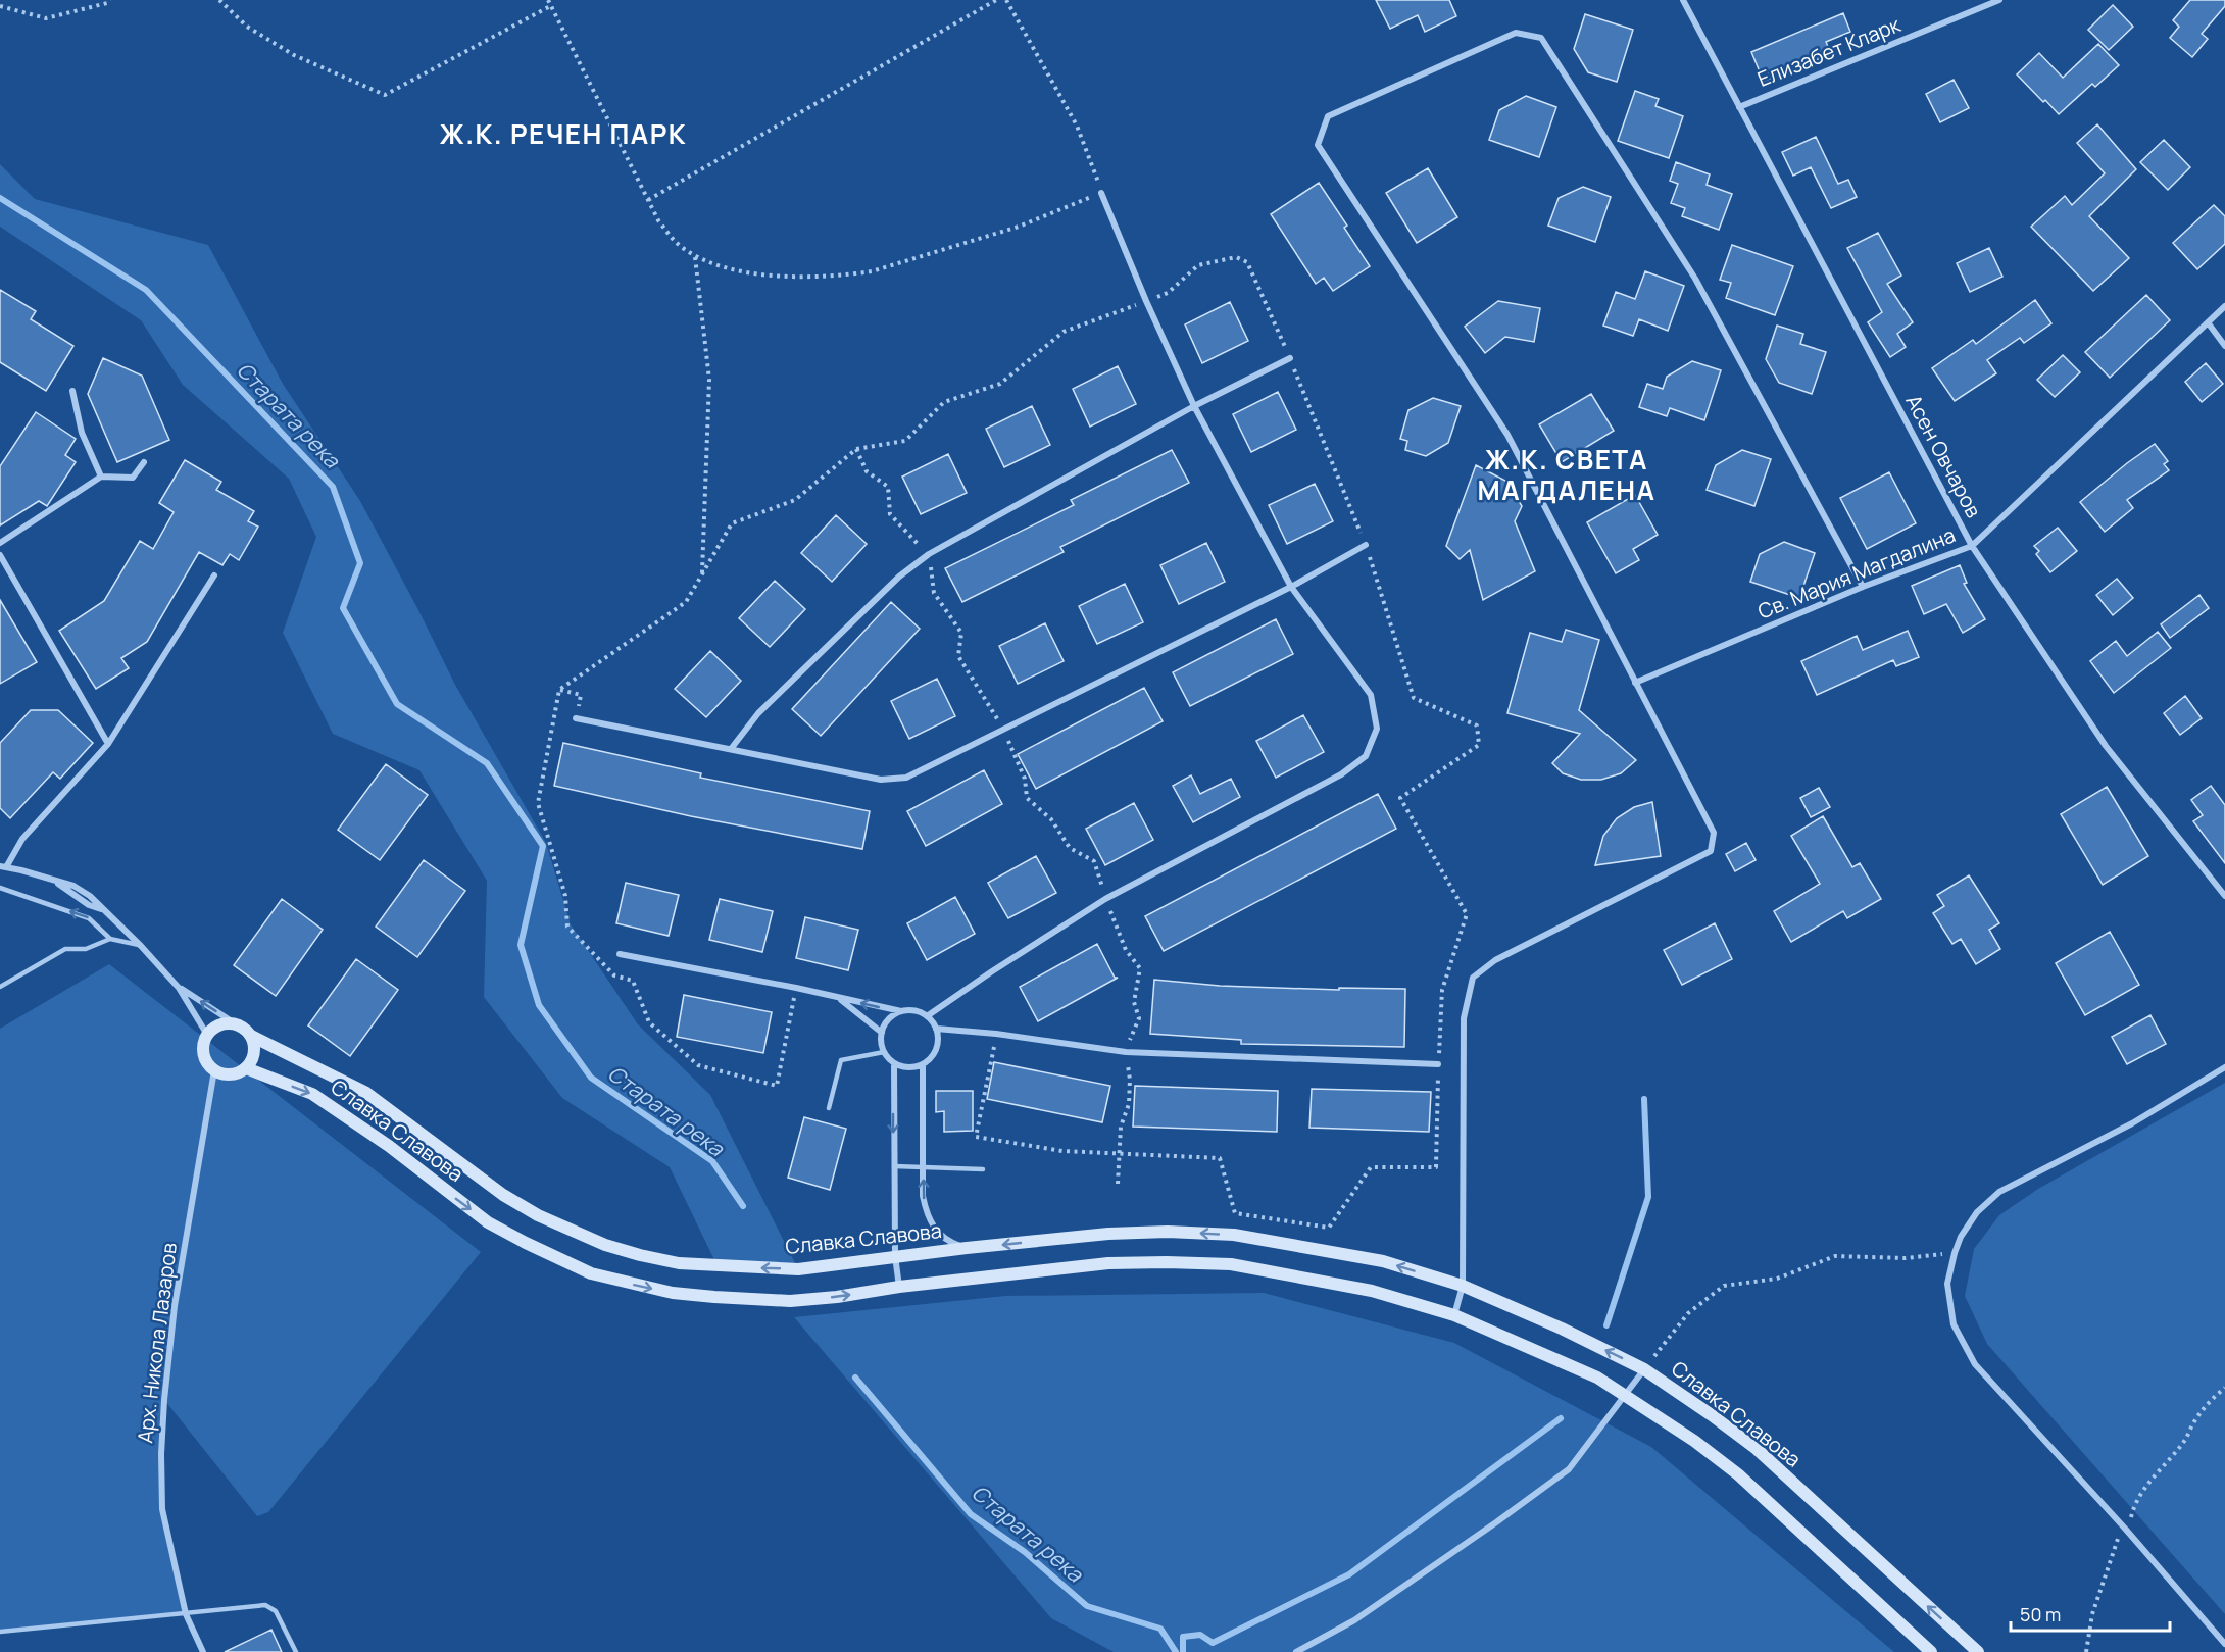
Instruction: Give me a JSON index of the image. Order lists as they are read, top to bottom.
{
  "streets": {
    "street": [
      "Елизабет Кларк",
      "Асен Овчаров",
      "Св. Мария Магдалина",
      "Славка Славова",
      "Арх. Никола Лазаров"
    ]
  },
  "crossings": [
    ["Елизабет Кларк", "Асен Овчаров"],
    ["Асен Овчаров", "Св. Мария Магдалина"],
    ["Славка Славова", "Арх. Никола Лазаров"]
  ],
  "districts": ["Ж.К. РЕЧЕН ПАРК", "Ж.К. СВЕТА МАГДАЛЕНА"],
  "water": ["Старата река"],
  "scale_bar": "50 m"
}
